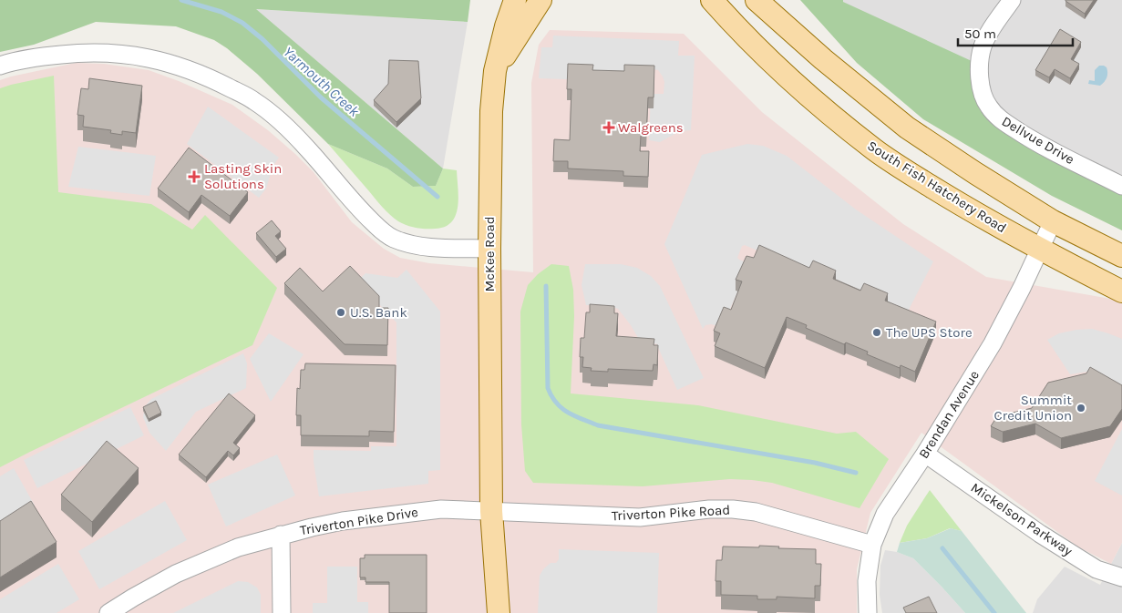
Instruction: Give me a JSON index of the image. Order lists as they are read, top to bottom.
{
  "streets": {
    "main road": ["South Fish Hatchery Road", "McKee Road"],
    "street": [
      "Dellvue Drive",
      "Brendan Avenue",
      "Triverton Pike Road",
      "Mickelson Parkway",
      "Triverton Pike Drive"
    ]
  },
  "crossings": [
    ["South Fish Hatchery Road", "Brendan Avenue"],
    ["McKee Road", "Triverton Pike Road"],
    ["McKee Road", "Triverton Pike Drive"],
    ["Brendan Avenue", "Triverton Pike Road"],
    ["Brendan Avenue", "Mickelson Parkway"],
    ["Triverton Pike Road", "Triverton Pike Drive"]
  ],
  "water": ["Yarmouth Creek"],
  "places": {
    "health": ["Walgreens", "Lasting Skin Solutions"],
    "other": ["U.S. Bank", "The UPS Store", "Summit Credit Union"]
  },
  "scale_bar": "50 m"
}
